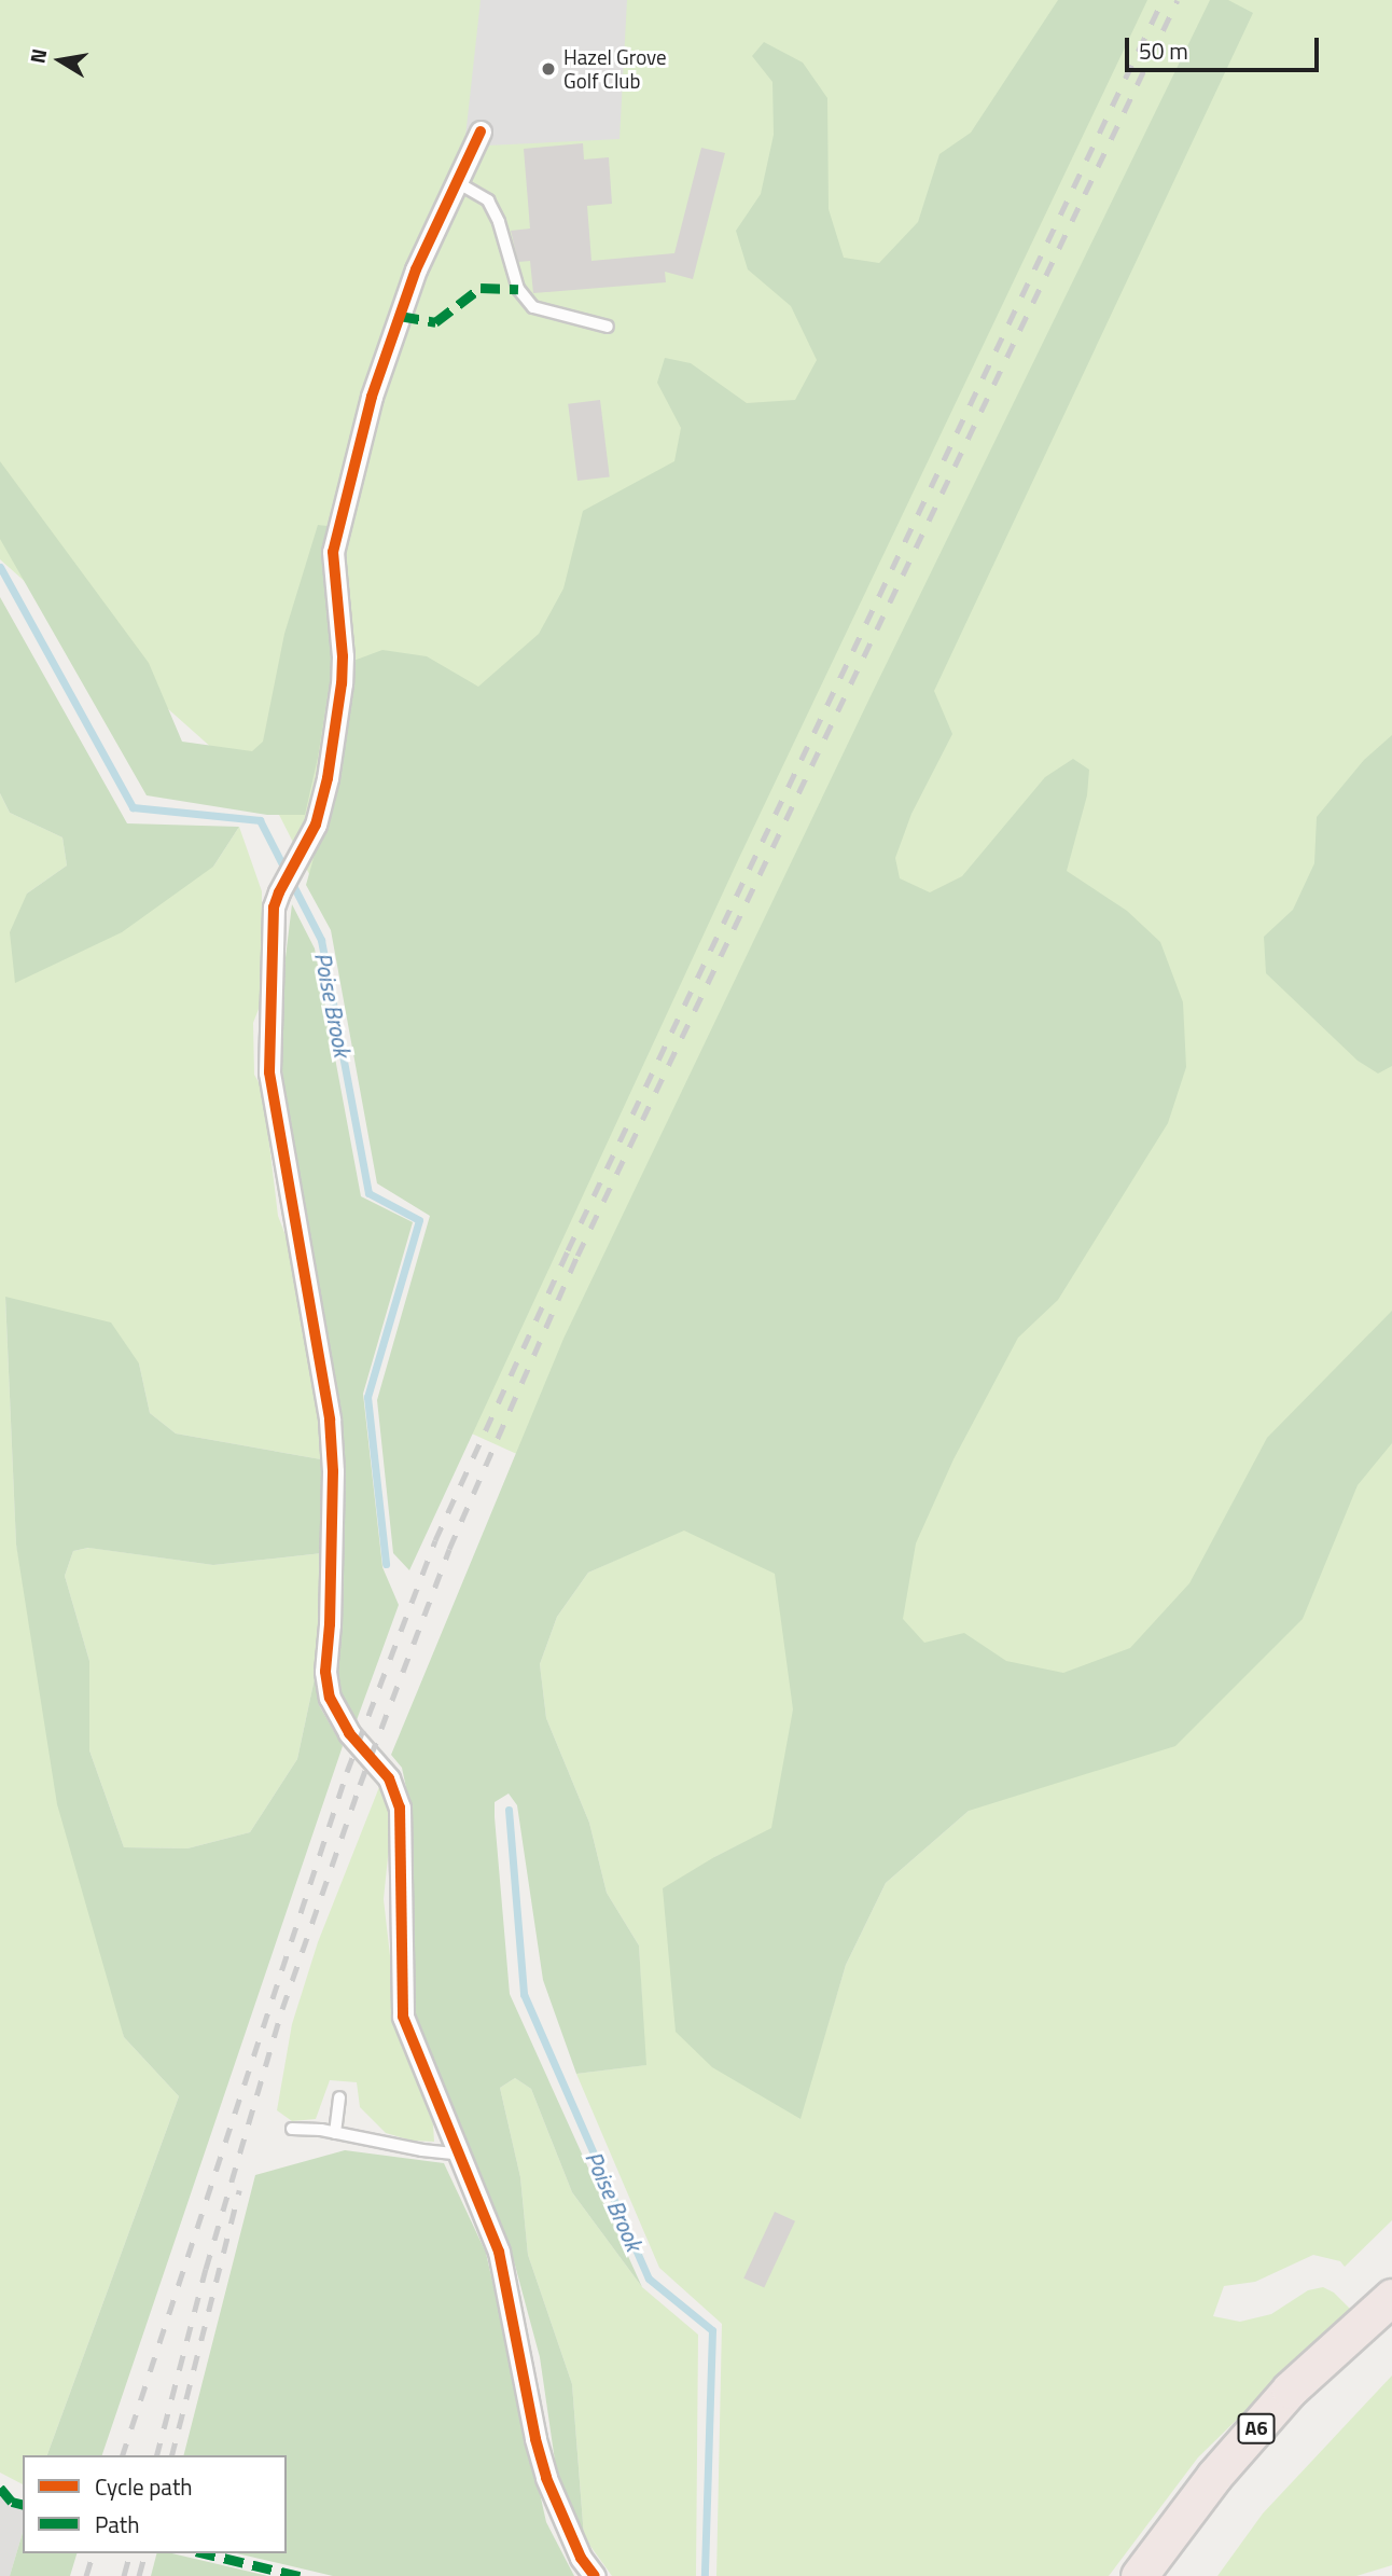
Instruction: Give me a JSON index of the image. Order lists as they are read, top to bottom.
{
  "streets": {
    "highway": ["A6"]
  },
  "water": ["Poise Brook"],
  "places": ["Hazel Grove Golf Club"],
  "legend": ["Cycle path", "Path"],
  "scale_bar": "50 m",
  "north": "left"
}
